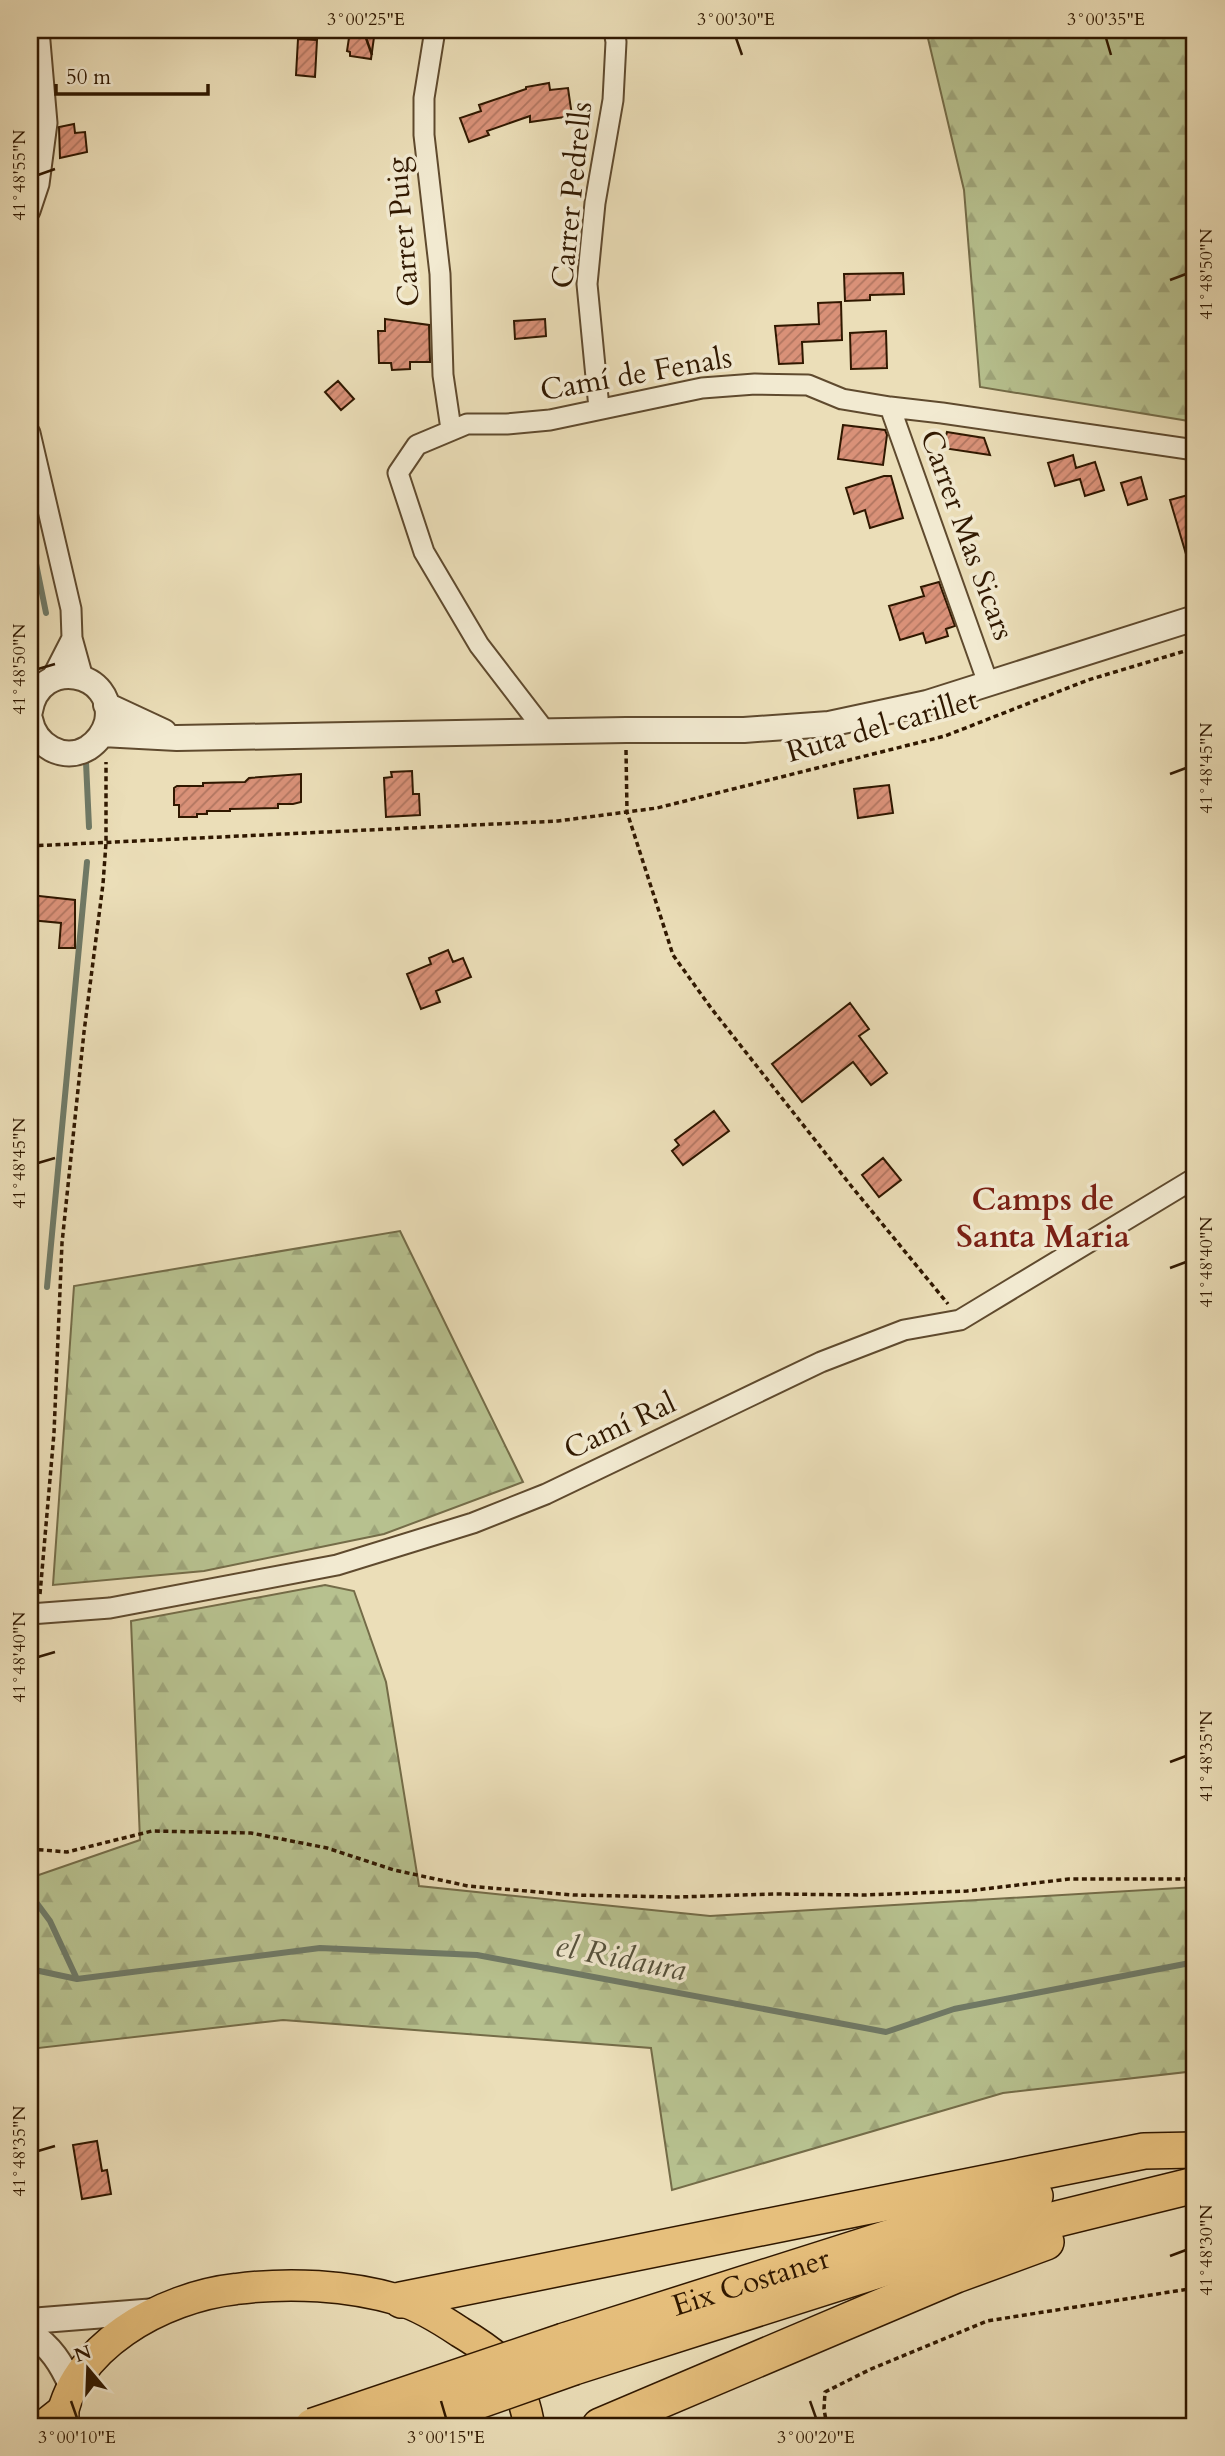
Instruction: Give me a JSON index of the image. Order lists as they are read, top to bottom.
{
  "streets": {
    "highway": ["Eix Costaner"],
    "street": [
      "Carrer Pedrells",
      "Carrer Puig",
      "Camí de Fenals",
      "Carrer Mas Sicars",
      "Camí Ral"
    ],
    "path": ["Ruta del carillet"]
  },
  "crossings": [
    ["Carrer Pedrells", "Camí de Fenals"],
    ["Carrer Puig", "Camí de Fenals"],
    ["Camí de Fenals", "Carrer Mas Sicars"]
  ],
  "districts": ["Camps de Santa Maria"],
  "water": ["el Ridaura"],
  "scale_bar": "50 m",
  "north": "top",
  "coordinates": [
    "3°00'25\"E",
    "3°00'30\"E",
    "3°00'35\"E",
    "41°48'55\"N",
    "41°48'50\"N",
    "41°48'45\"N",
    "41°48'40\"N",
    "41°48'35\"N",
    "41°48'30\"N",
    "3°00'10\"E",
    "3°00'15\"E",
    "3°00'20\"E"
  ]
}
